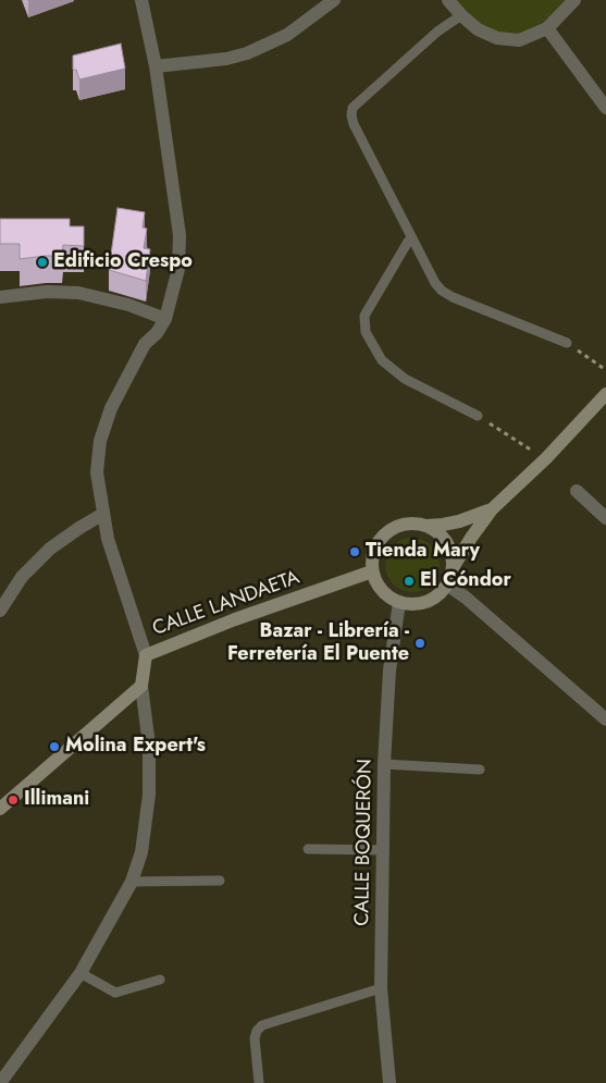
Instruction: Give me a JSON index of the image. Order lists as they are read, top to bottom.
{
  "streets": {
    "main road": ["CALLE LANDAETA"],
    "street": ["CALLE BOQUERÓN"]
  },
  "crossings": [
    ["CALLE LANDAETA", "CALLE BOQUERÓN"]
  ],
  "places": [
    "Edificio Crespo",
    "Tienda Mary",
    "El Cóndor",
    "Bazar - Librería - Ferretería El Puente",
    "Molina Expert's",
    "Illimani"
  ]
}
